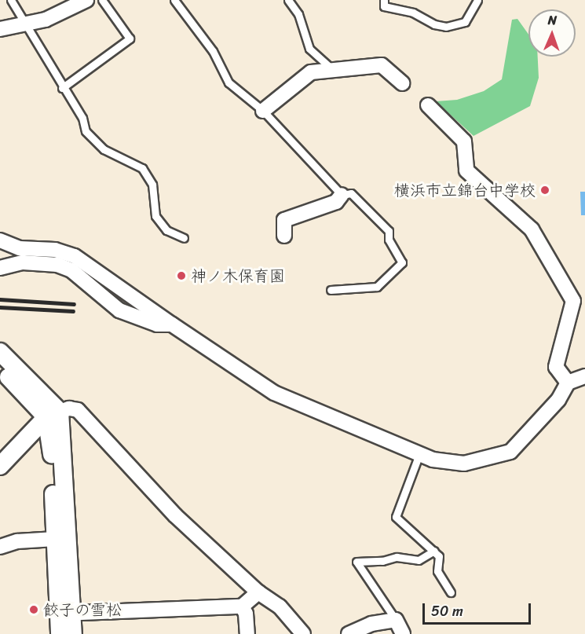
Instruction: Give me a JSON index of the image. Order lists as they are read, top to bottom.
{
  "places": ["横浜市立錦台中学校", "神ノ木保育園", "餃子の雪松"],
  "scale_bar": "50 m",
  "north": "top"
}
